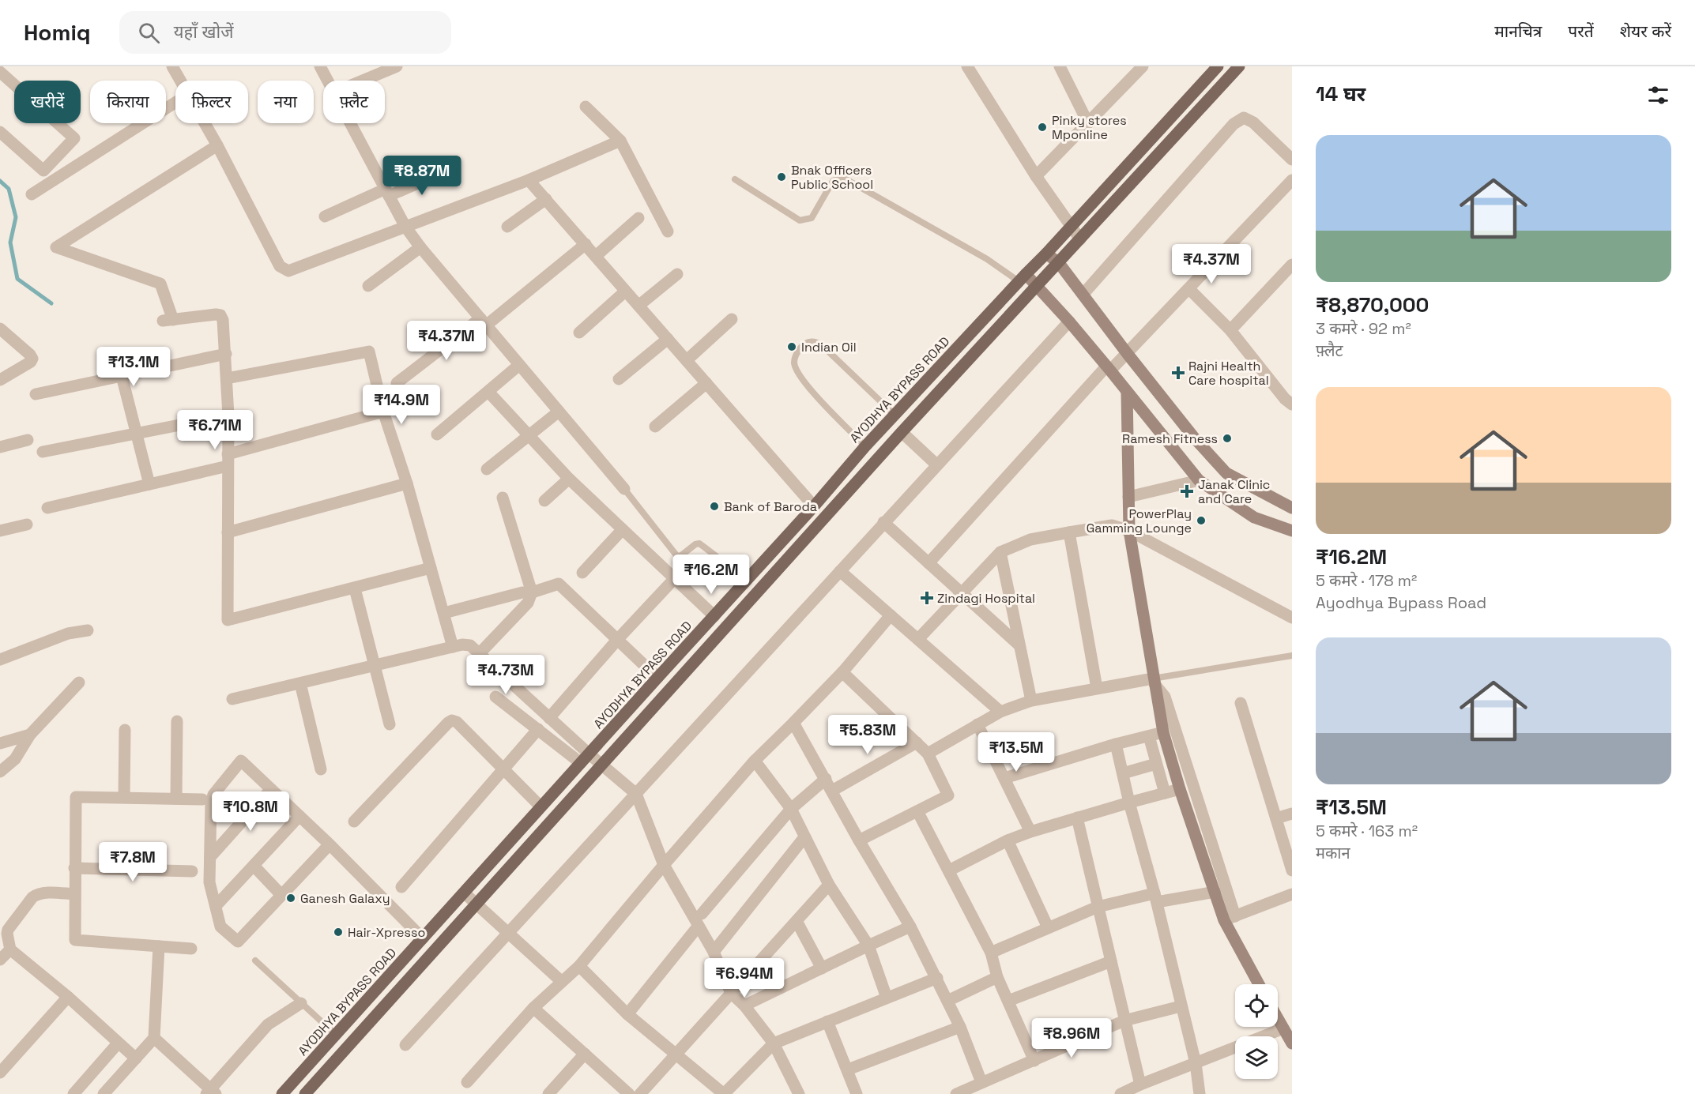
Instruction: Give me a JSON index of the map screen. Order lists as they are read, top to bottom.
{
  "streets": {
    "main road": ["AYODHYA BYPASS ROAD"]
  },
  "places": {
    "other": [
      "Pinky stores Mponline",
      "Bnak Officers Public School",
      "Indian Oil",
      "Ramesh Fitness",
      "Bank of Baroda",
      "PowerPlay Gamming Lounge",
      "Ganesh Galaxy",
      "Hair-Xpresso"
    ],
    "health": ["Rajni Health Care hospital", "Janak Clinic and Care", "Zindagi Hospital"]
  },
  "page": {
    "header": "Homiq",
    "search": "यहाँ खोजें",
    "nav": ["मानचित्र", "परतें", "शेयर करें"],
    "heading": "14 घर",
    "chip": [
      "खरीदें",
      "किराया",
      "फ़िल्टर",
      "नया",
      "फ़्लैट"
    ],
    "list": [
      {
        "name": "₹8,870,000",
        "note": "3 कमरे · 92 m² · फ़्लैट"
      },
      {
        "name": "₹16.2M",
        "note": "5 कमरे · 178 m² · Ayodhya Bypass Road"
      },
      {
        "name": "₹13.5M",
        "note": "5 कमरे · 163 m² · मकान"
      }
    ],
    "price": [
      "₹8.87M",
      "₹4.37M",
      "₹4.37M",
      "₹13.1M",
      "₹14.9M",
      "₹6.71M",
      "₹16.2M",
      "₹4.73M",
      "₹5.83M",
      "₹13.5M",
      "₹10.8M",
      "₹7.8M",
      "₹6.94M",
      "₹8.96M"
    ]
  }
}
